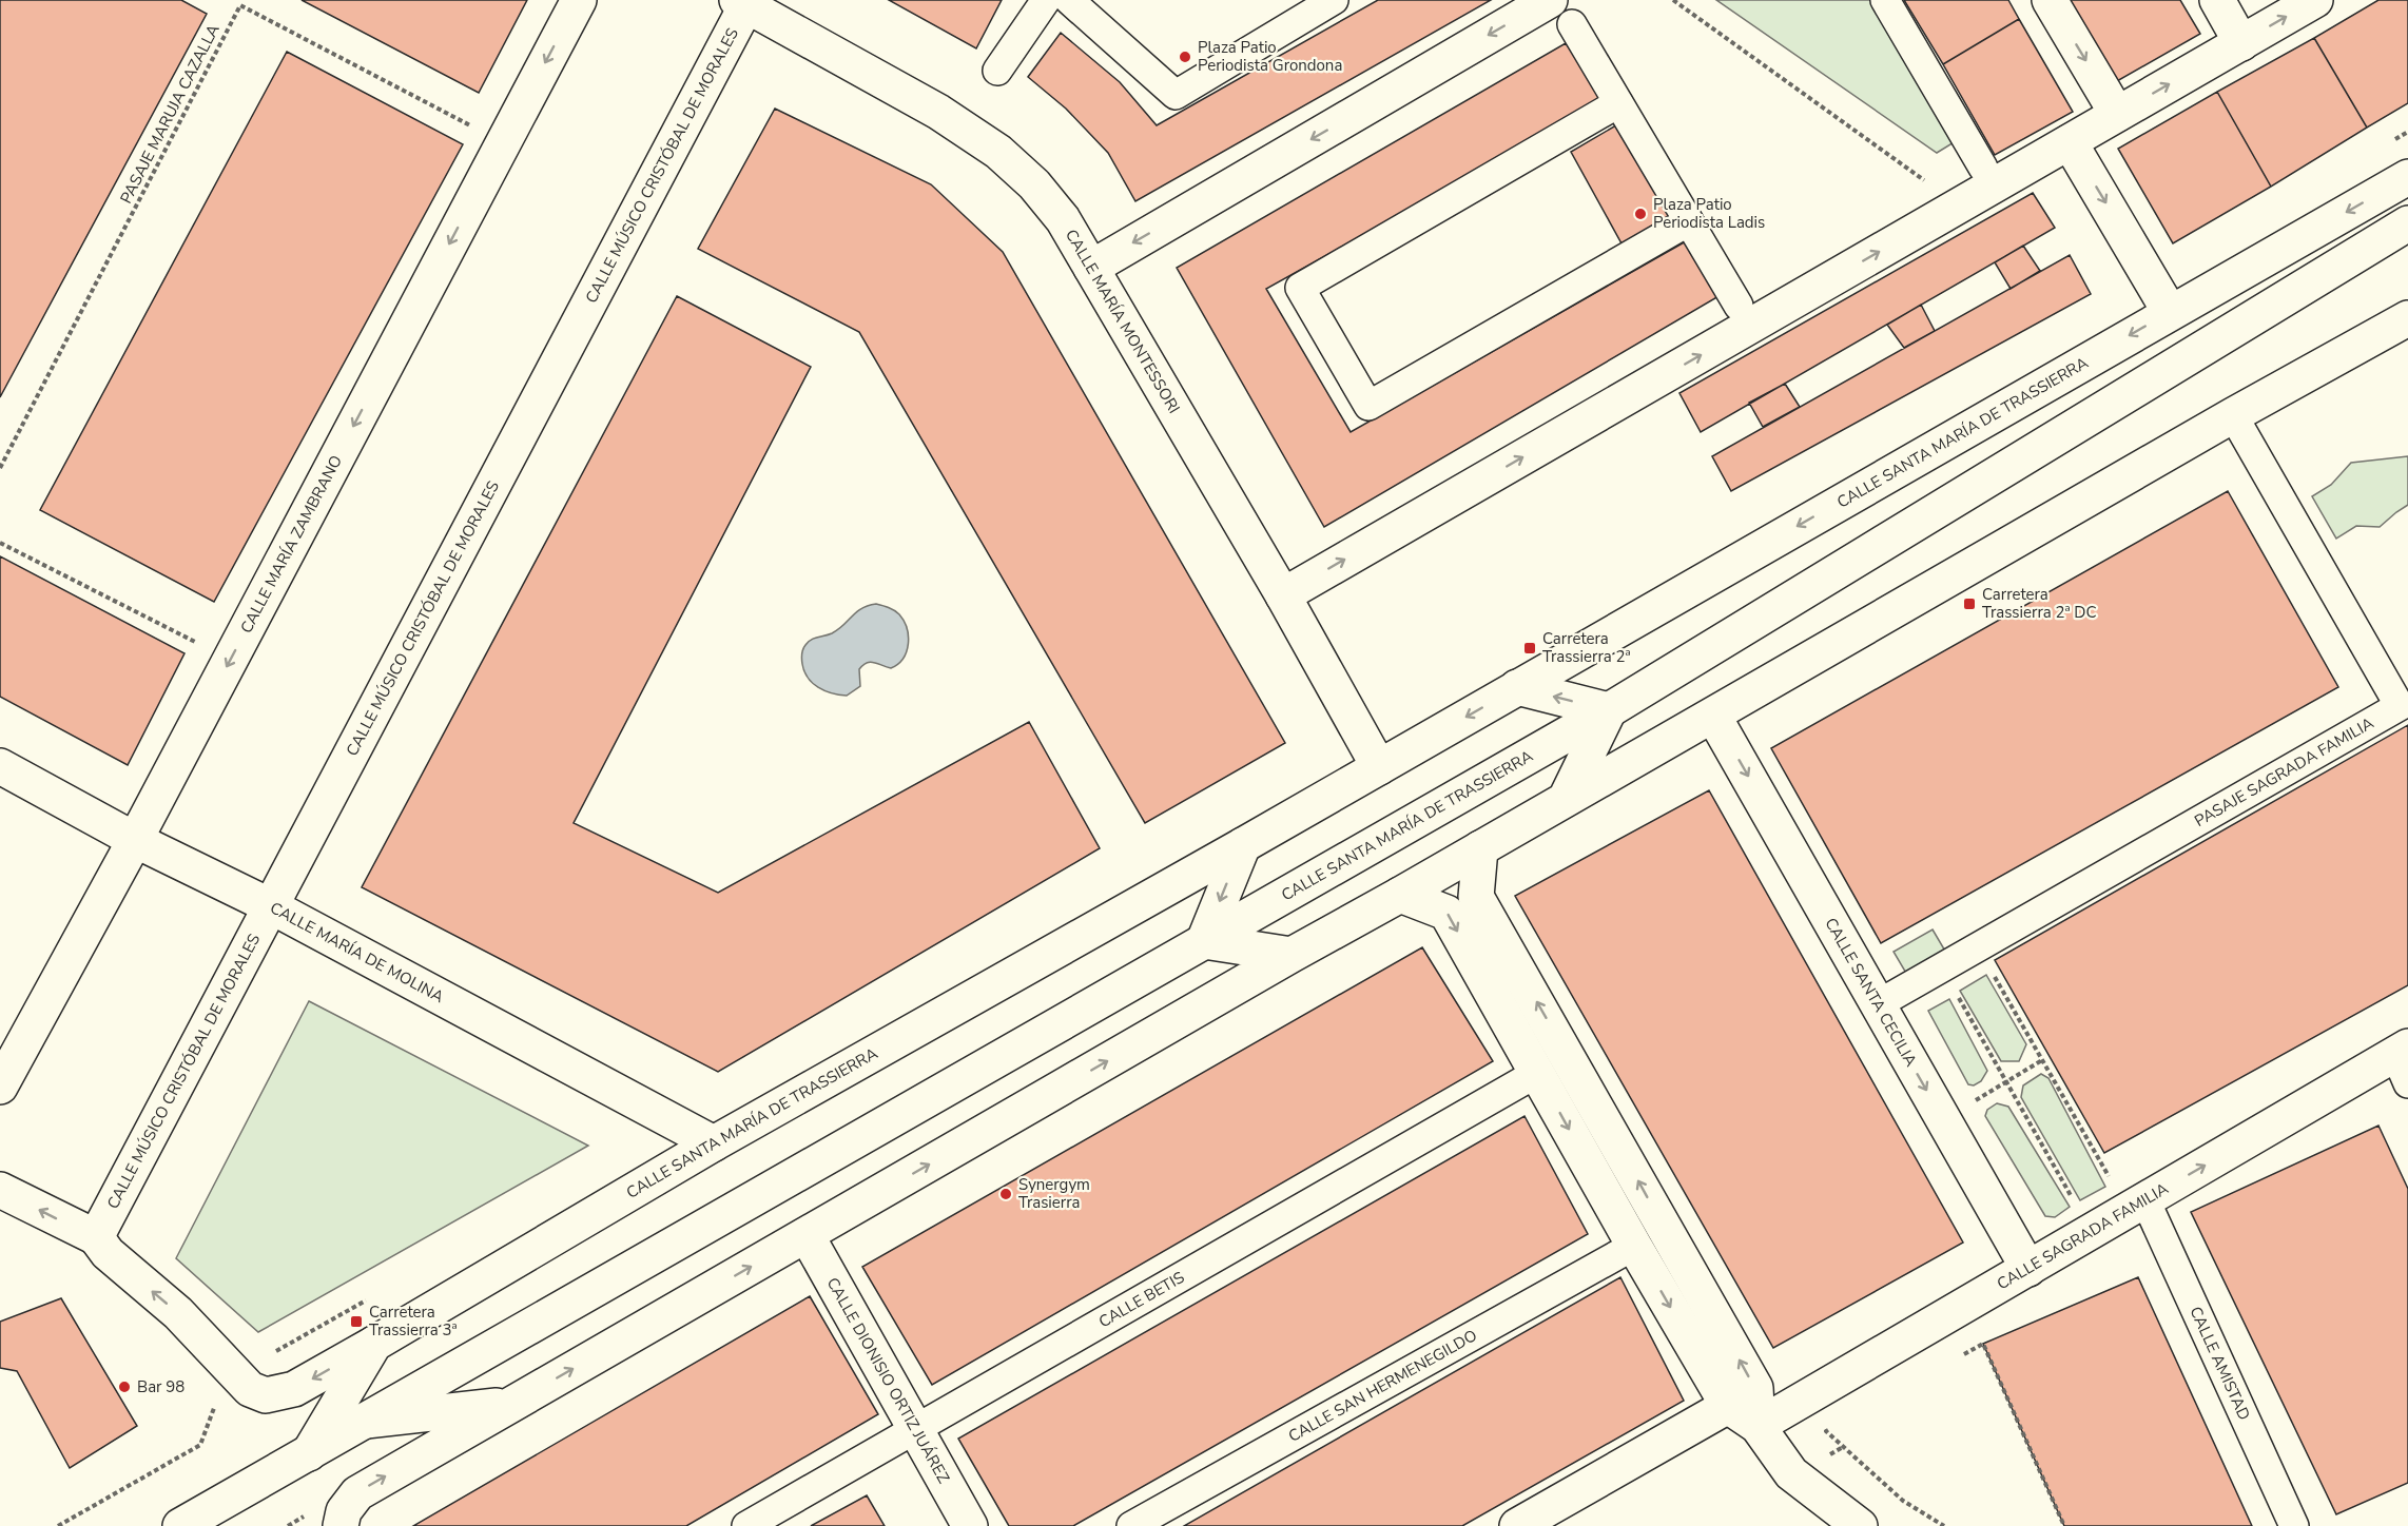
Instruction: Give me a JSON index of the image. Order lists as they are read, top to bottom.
{
  "streets": {
    "street": [
      "CALLE MÚSICO CRISTÓBAL DE MORALES",
      "CALLE MARÍA MONTESSORI",
      "CALLE SANTA MARÍA DE TRASSIERRA",
      "CALLE MARÍA ZAMBRANO",
      "PASAJE SAGRADA FAMILIA",
      "CALLE MARÍA DE MOLINA",
      "CALLE SANTA CECILIA",
      "CALLE SAGRADA FAMILIA",
      "CALLE BETIS",
      "CALLE AMISTAD",
      "CALLE DIONISIO ORTIZ JUÁREZ",
      "CALLE SAN HERMENEGILDO"
    ],
    "path": ["PASAJE MARUJA CAZALLA"]
  },
  "crossings": [
    ["CALLE MÚSICO CRISTÓBAL DE MORALES", "CALLE MARÍA MONTESSORI"],
    ["CALLE MÚSICO CRISTÓBAL DE MORALES", "CALLE MARÍA DE MOLINA"],
    ["CALLE MARÍA MONTESSORI", "CALLE SANTA MARÍA DE TRASSIERRA"],
    ["CALLE SANTA MARÍA DE TRASSIERRA", "PASAJE SAGRADA FAMILIA"],
    ["CALLE SANTA MARÍA DE TRASSIERRA", "CALLE MARÍA DE MOLINA"],
    ["CALLE SANTA MARÍA DE TRASSIERRA", "CALLE SANTA CECILIA"],
    ["CALLE SANTA MARÍA DE TRASSIERRA", "CALLE DIONISIO ORTIZ JUÁREZ"],
    ["CALLE MARÍA ZAMBRANO", "CALLE MARÍA DE MOLINA"],
    ["PASAJE SAGRADA FAMILIA", "CALLE SANTA CECILIA"],
    ["CALLE SANTA CECILIA", "CALLE SAGRADA FAMILIA"],
    ["CALLE SAGRADA FAMILIA", "CALLE AMISTAD"],
    ["CALLE BETIS", "CALLE DIONISIO ORTIZ JUÁREZ"]
  ],
  "one_way": ["CALLE MARÍA ZAMBRANO", "CALLE SAGRADA FAMILIA"],
  "places": {
    "other": [
      "Plaza Patio Periodista Grondona",
      "Plaza Patio Periodista Ladis",
      "Synergym Trasierra",
      "Bar 98"
    ],
    "transit": ["Carretera Trassierra 2ª DC", "Carretera Trassierra 2ª", "Carretera Trassierra 3ª"]
  }
}
